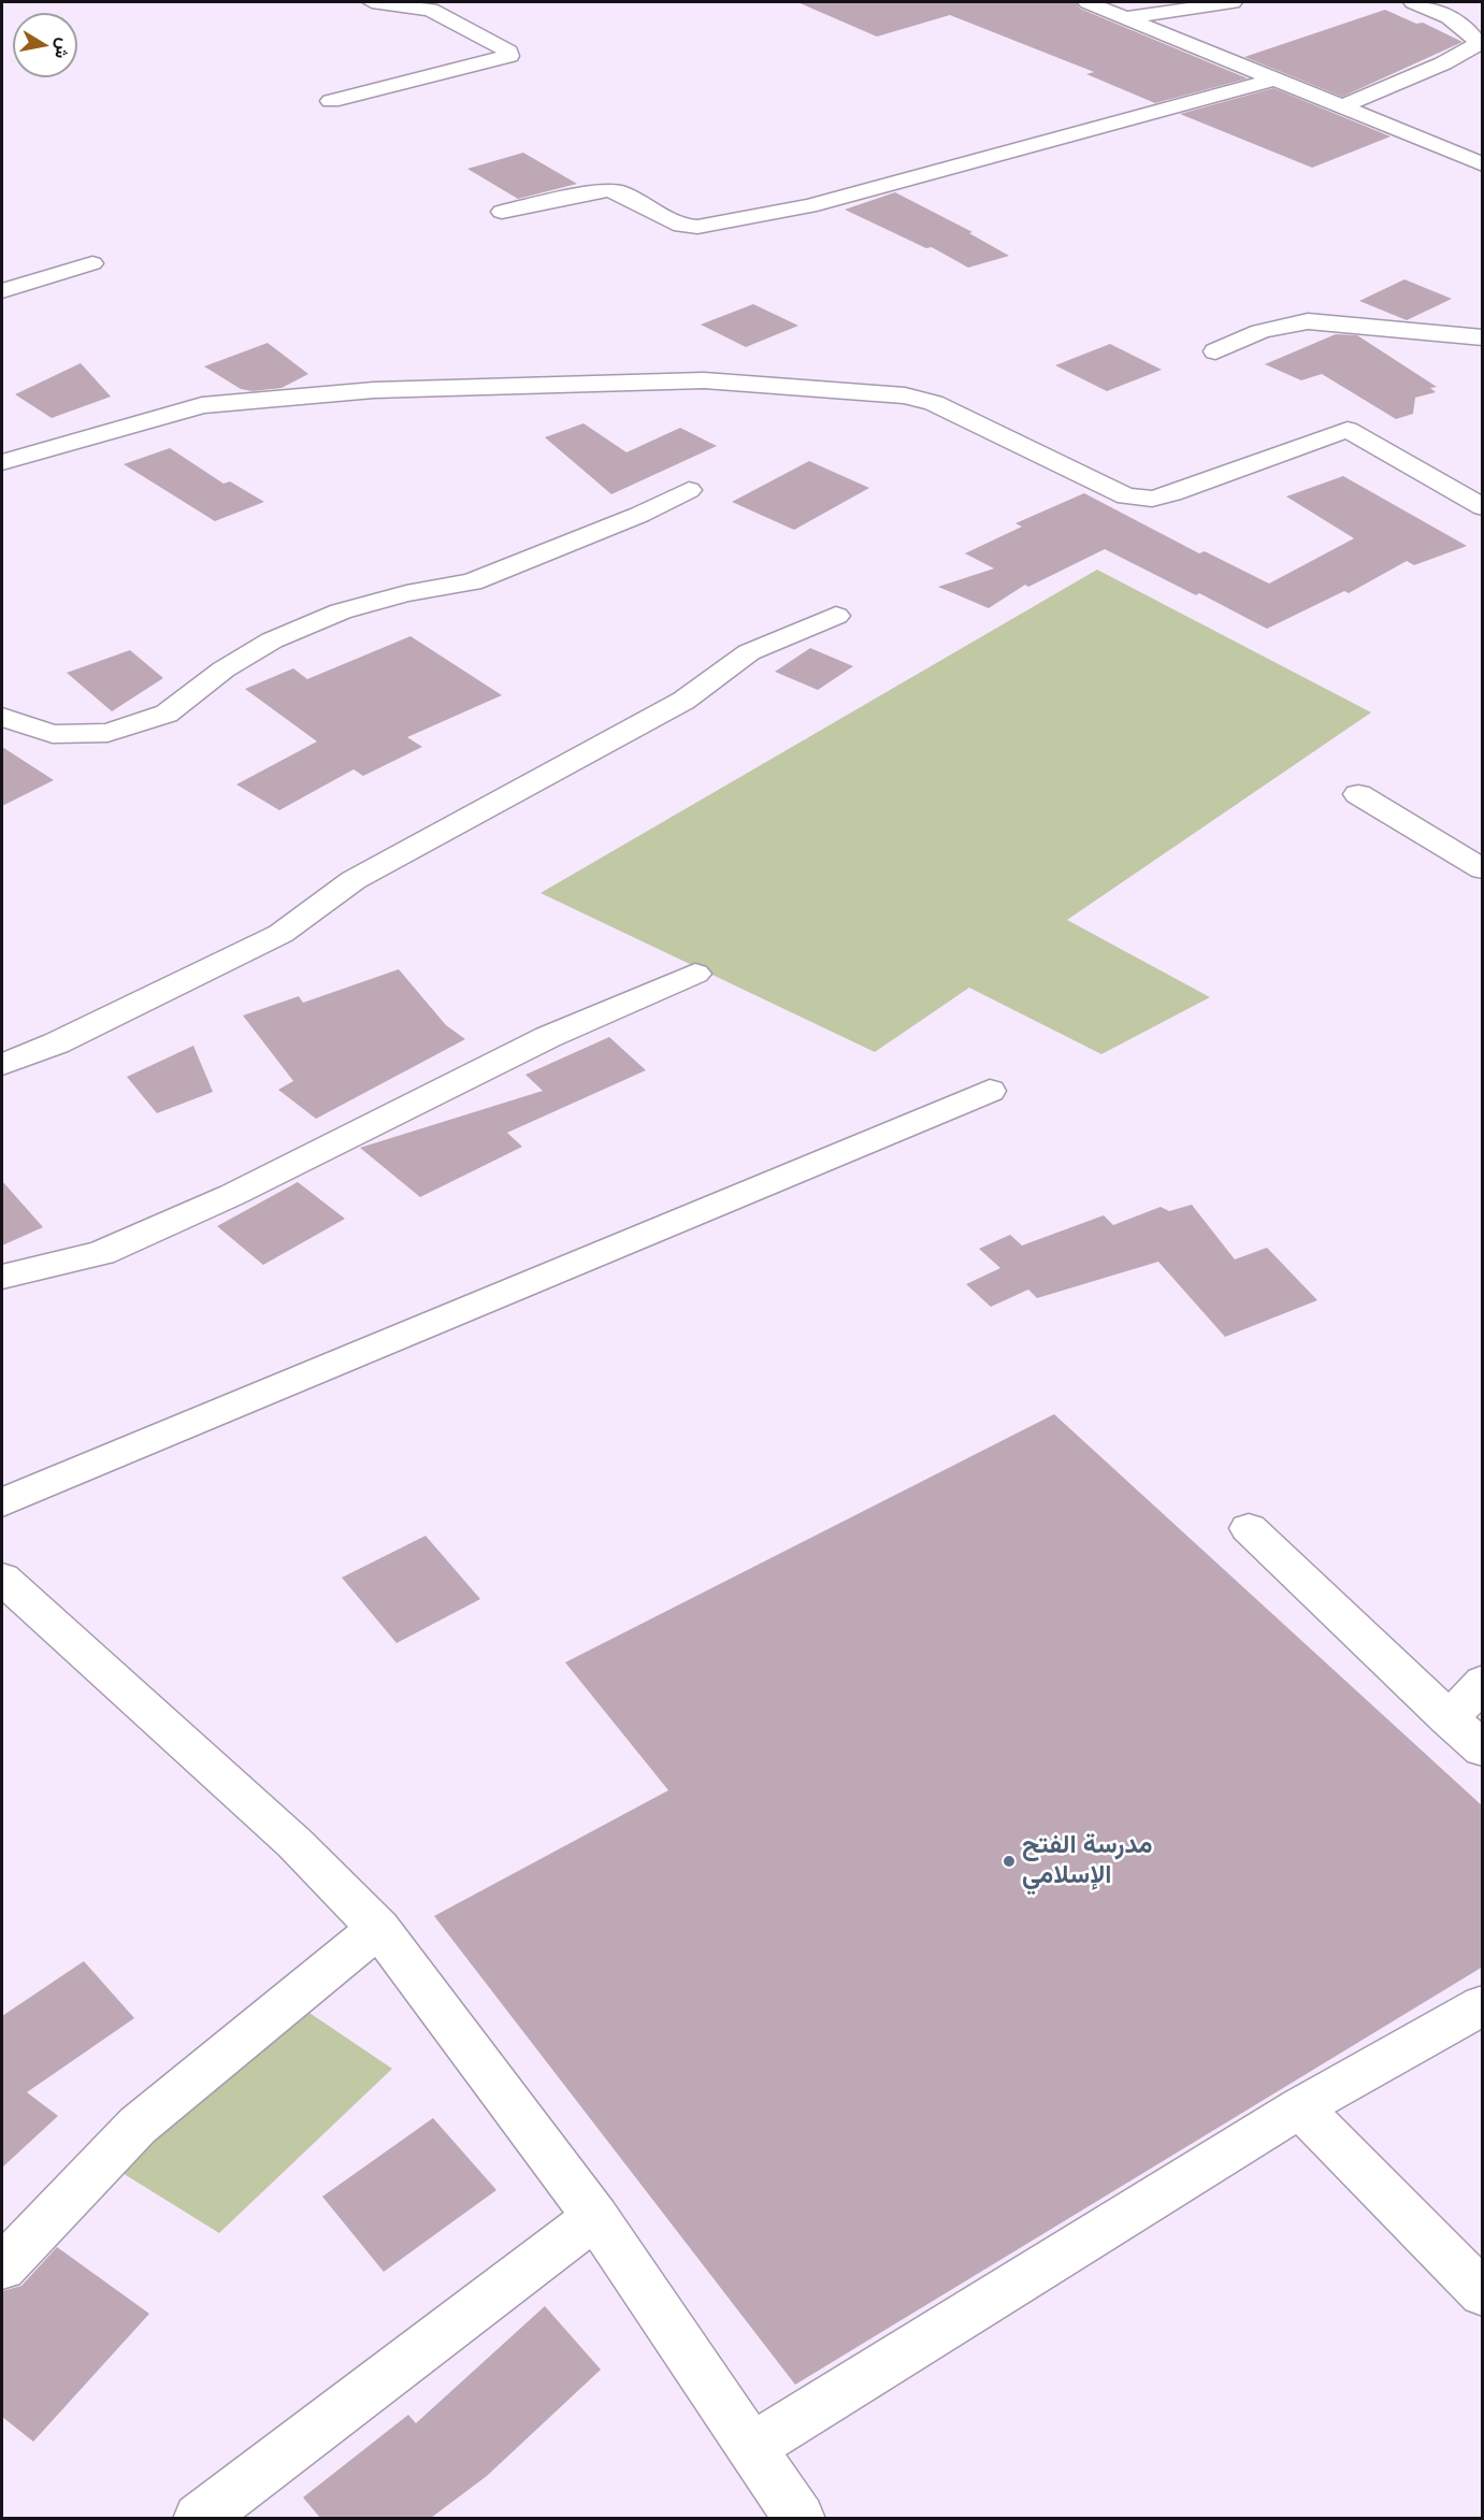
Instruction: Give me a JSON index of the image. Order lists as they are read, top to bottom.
{
  "places": ["مدرسة الفتح الإسلامي"],
  "north": "right"
}
